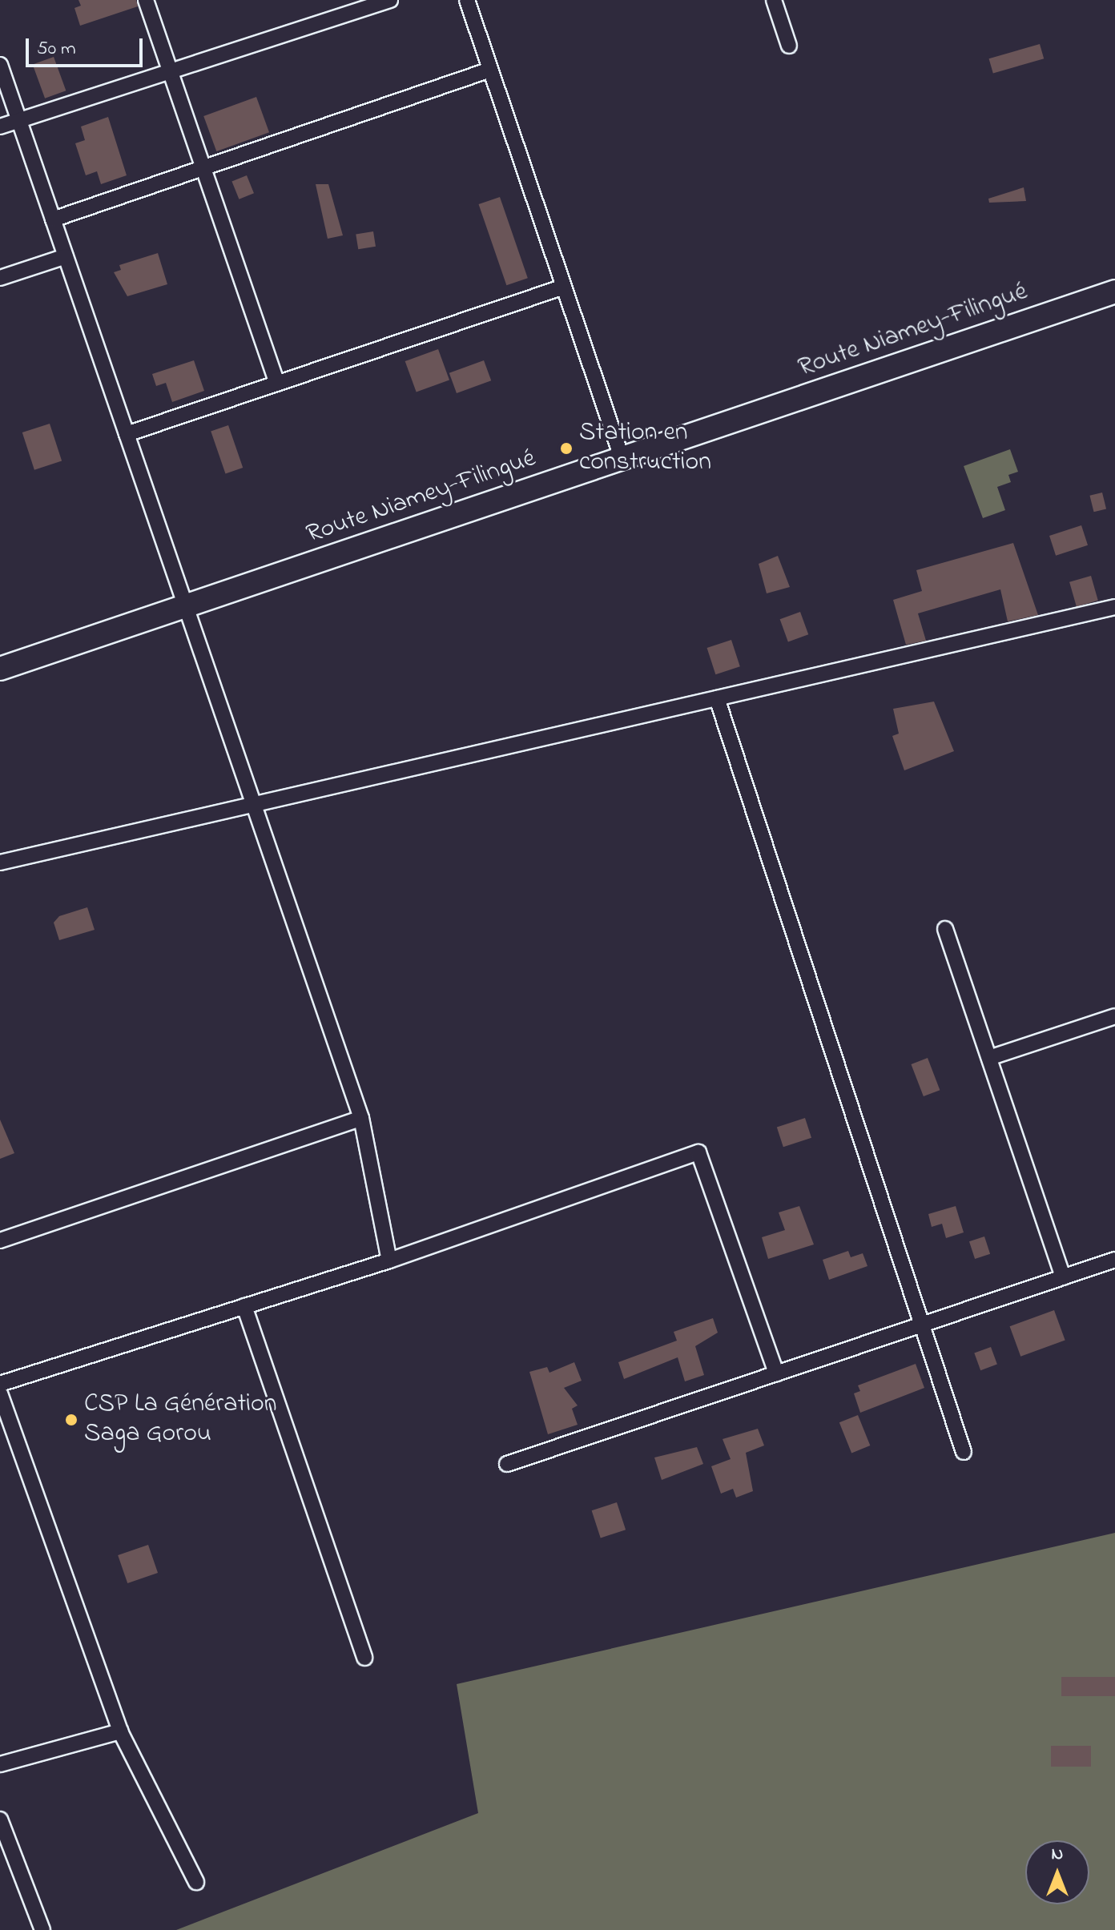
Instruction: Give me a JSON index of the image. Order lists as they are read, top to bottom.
{
  "streets": {
    "main road": ["Route Niamey-Filingué"]
  },
  "places": ["Station en construction", "CSP La Génération Saga Gorou"],
  "scale_bar": "50 m",
  "north": "top"
}
